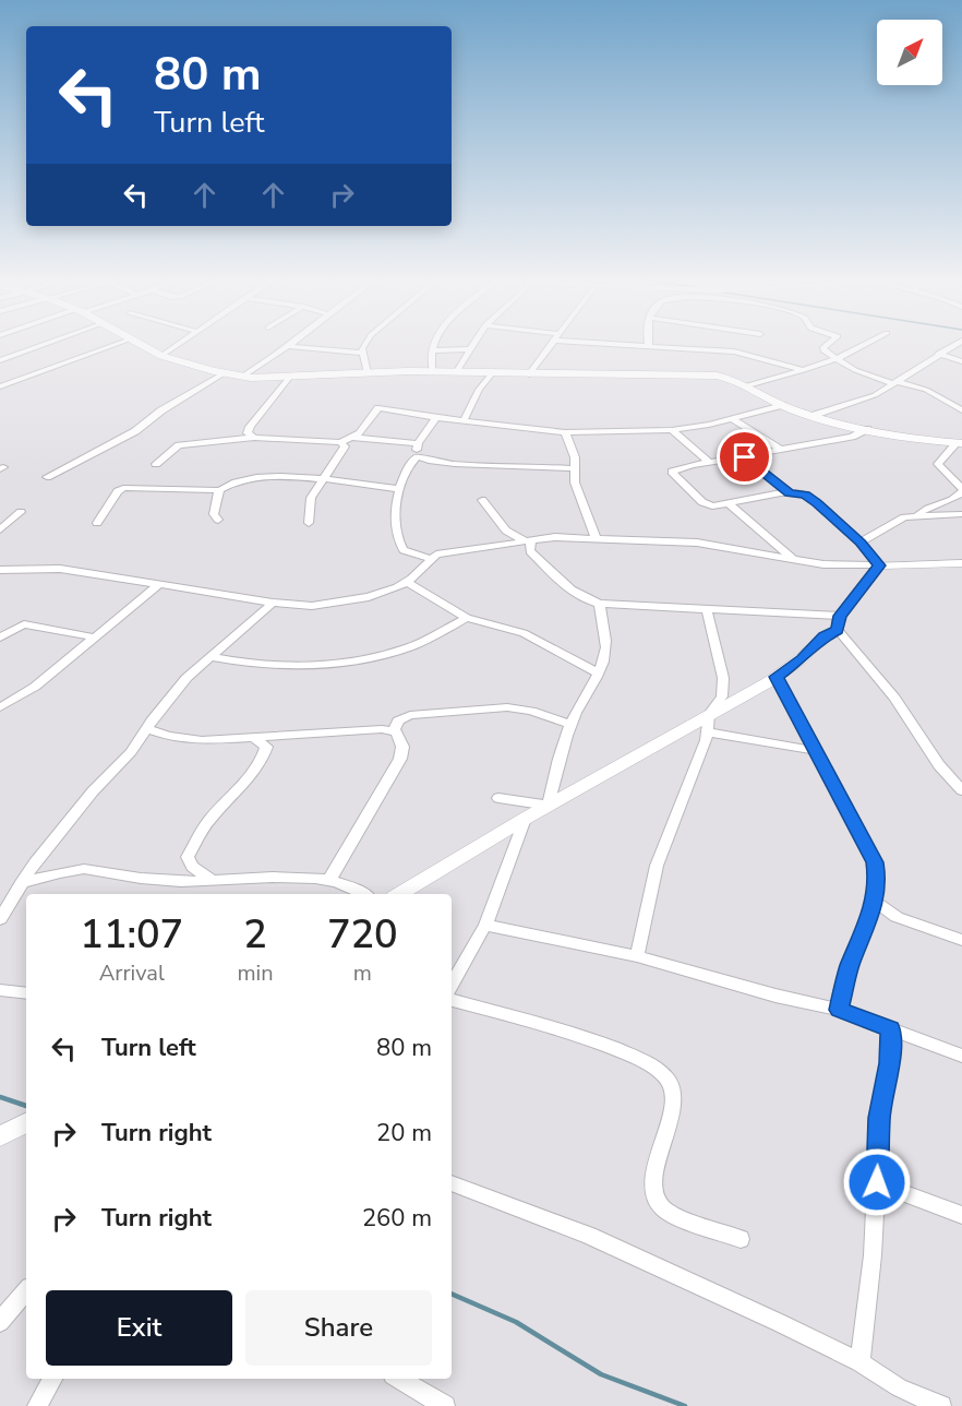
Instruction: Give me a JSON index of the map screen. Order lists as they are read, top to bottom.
{
  "north": "top right",
  "page": {
    "turn": ["80 m", "Turn left"],
    "eta": [
      "11:07",
      "Arrival",
      "2",
      "min",
      "720",
      "m"
    ],
    "list": [
      {
        "name": "Turn left",
        "value": "80 m"
      },
      {
        "name": "Turn right",
        "value": "20 m"
      },
      {
        "name": "Turn right",
        "value": "260 m"
      }
    ],
    "buttons": ["Exit", "Share"]
  }
}
